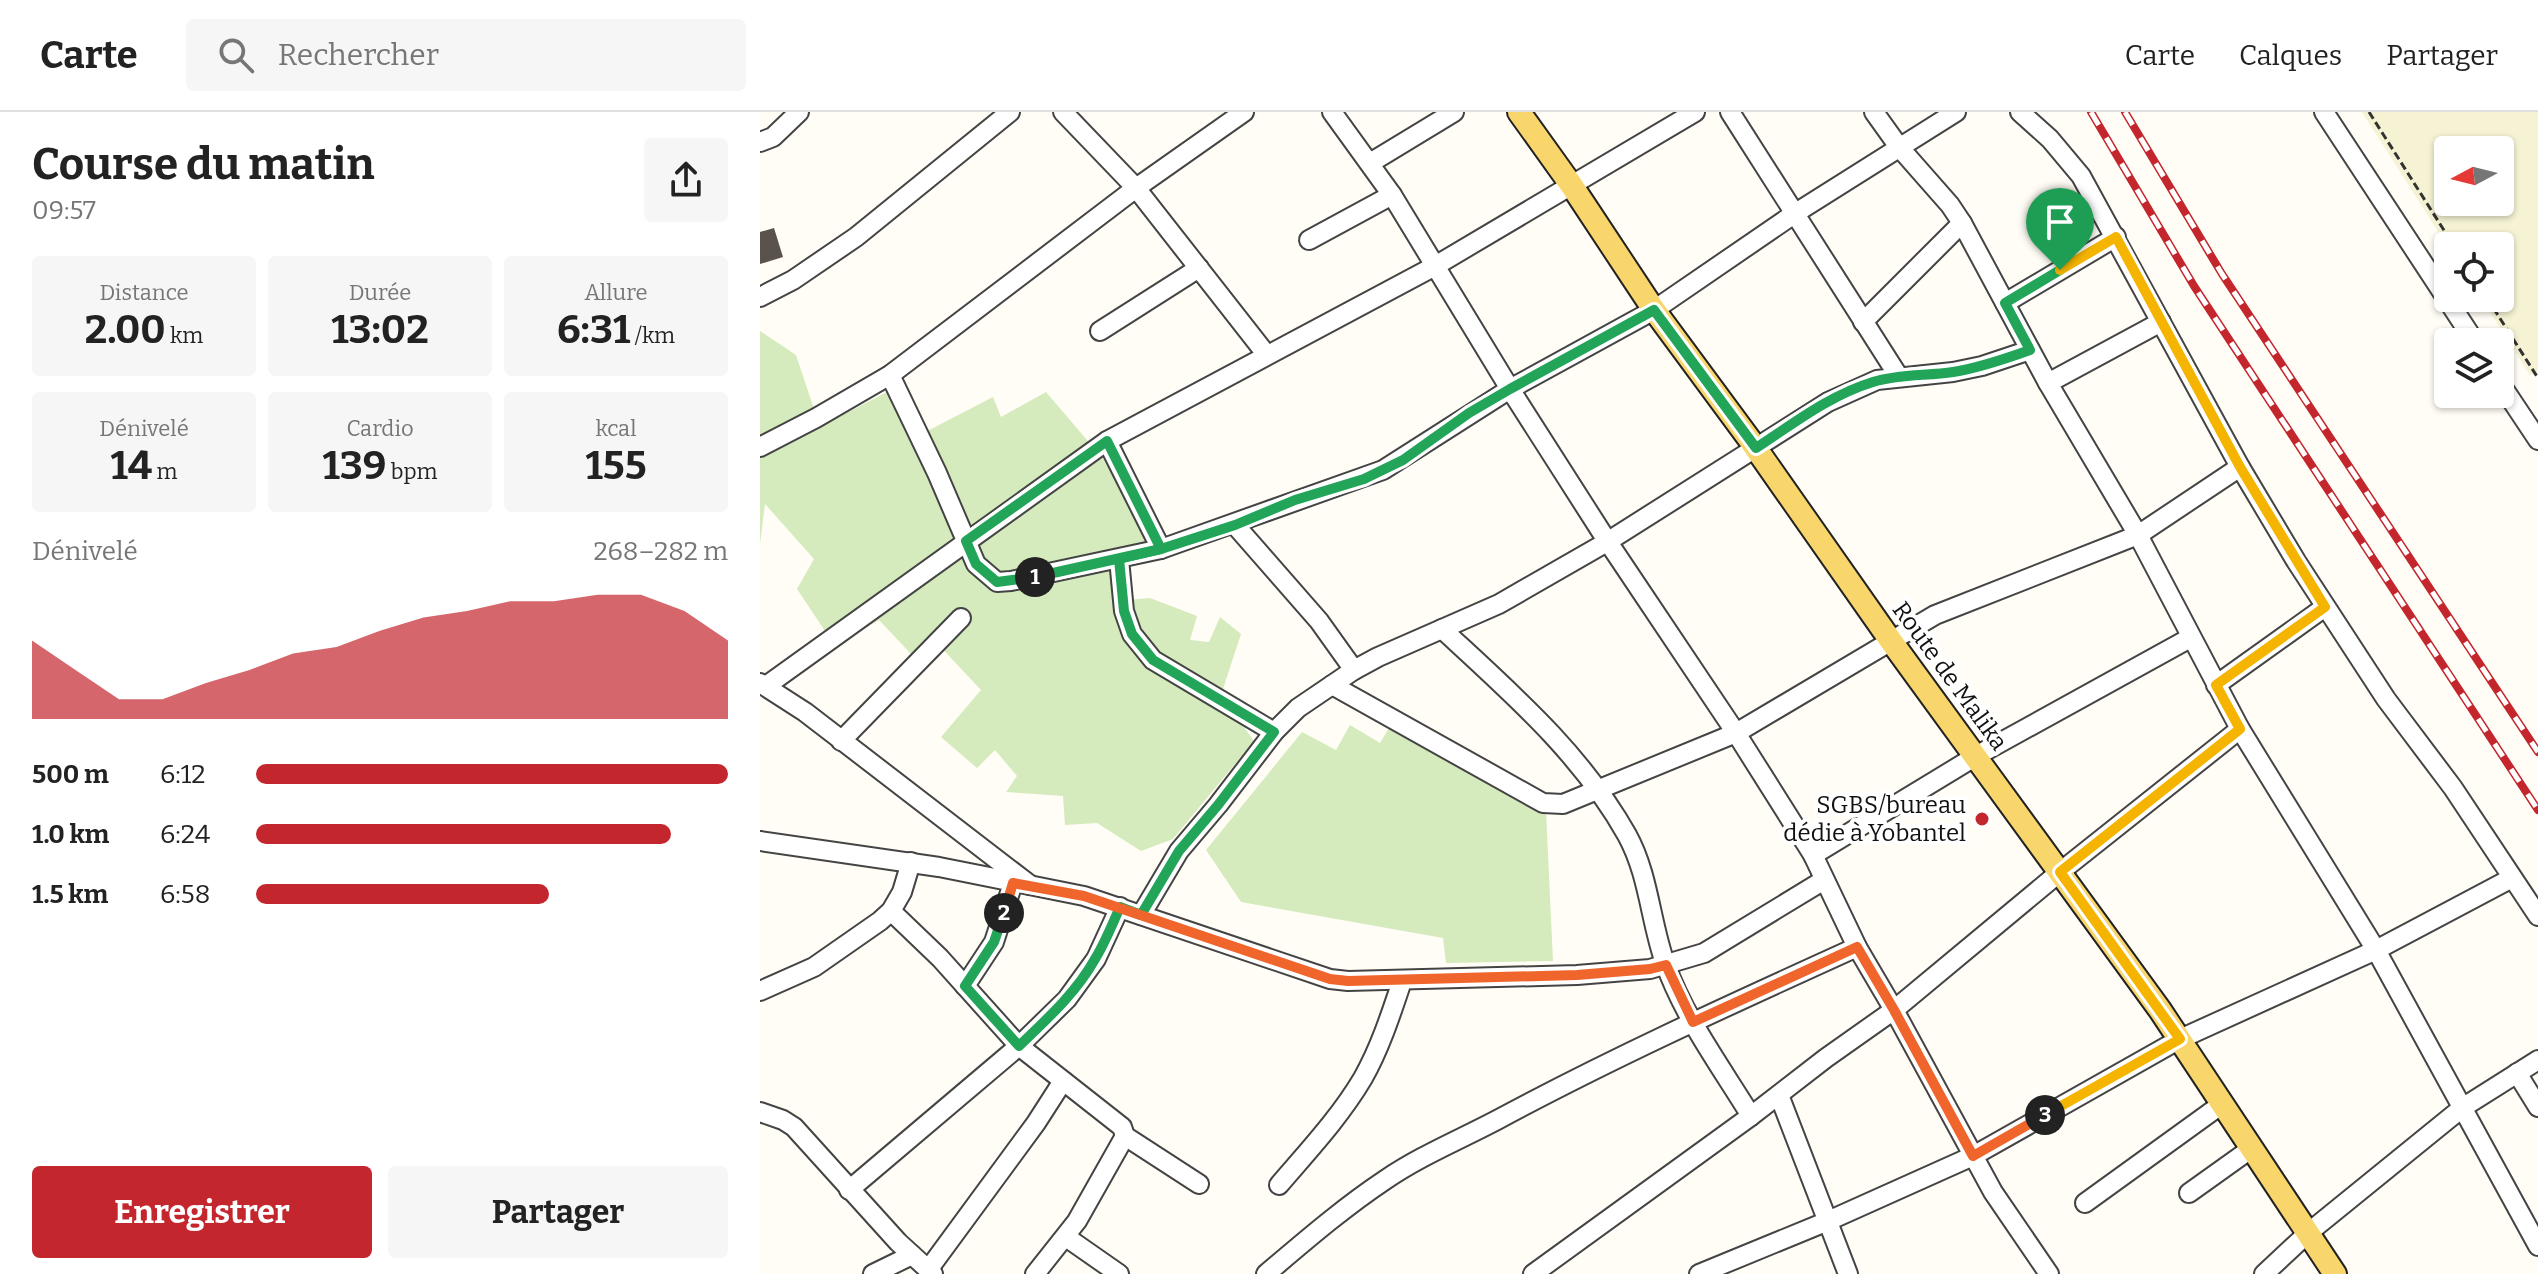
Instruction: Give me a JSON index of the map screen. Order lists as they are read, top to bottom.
{
  "streets": {
    "main road": ["Route de Malika"]
  },
  "places": ["SGBS/bureau dédie à Yobantel"],
  "north": "left",
  "page": {
    "header": "Carte",
    "search": "Rechercher",
    "nav": ["Carte", "Calques", "Partager"],
    "heading": ["Course du matin", "09:57"],
    "stats": [
      ["Distance", "2.00 km"],
      ["Durée", "13:02"],
      ["Allure", "6:31 /km"],
      ["Dénivelé", "14 m"],
      ["Cardio", "139 bpm"],
      ["kcal", "155"]
    ],
    "chart": ["Dénivelé", "268–282 m"],
    "pins": ["1", "2", "3"],
    "list": [
      {
        "name": "500 m",
        "note": "6:12"
      },
      {
        "name": "1.0 km",
        "note": "6:24"
      },
      {
        "name": "1.5 km",
        "note": "6:58"
      }
    ],
    "buttons": ["Enregistrer", "Partager"]
  }
}
